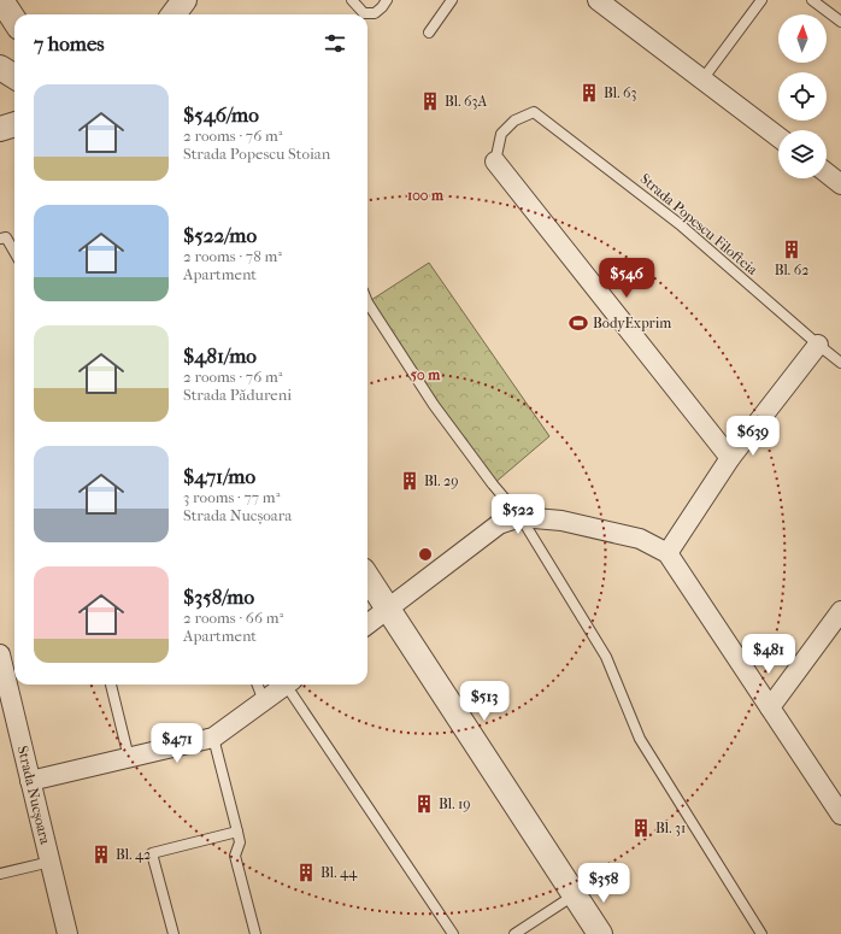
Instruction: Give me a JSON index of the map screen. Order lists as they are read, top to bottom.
{
  "streets": {
    "street": ["Strada Nucșoara"],
    "lane": ["Strada Popescu Filofteia"]
  },
  "places": {
    "building": [
      "Bl. 63",
      "Bl. 63A",
      "Bl. 62",
      "Bl. 29",
      "Bl. 19",
      "Bl. 31",
      "Bl. 42",
      "Bl. 44"
    ],
    "sports": ["BodyExprim"]
  },
  "north": "top",
  "page": {
    "heading": "7 homes",
    "list": [
      {
        "name": "$546/mo",
        "note": "2 rooms · 76 m² · Strada Popescu Stoian"
      },
      {
        "name": "$522/mo",
        "note": "2 rooms · 78 m² · Apartment"
      },
      {
        "name": "$481/mo",
        "note": "2 rooms · 76 m² · Strada Pădureni"
      },
      {
        "name": "$471/mo",
        "note": "3 rooms · 77 m² · Strada Nucșoara"
      },
      {
        "name": "$358/mo",
        "note": "2 rooms · 66 m² · Apartment"
      }
    ],
    "price": [
      "$546",
      "$639",
      "$522",
      "$481",
      "$513",
      "$471",
      "$358"
    ]
  },
  "rings": ["100 m", "50 m"]
}
